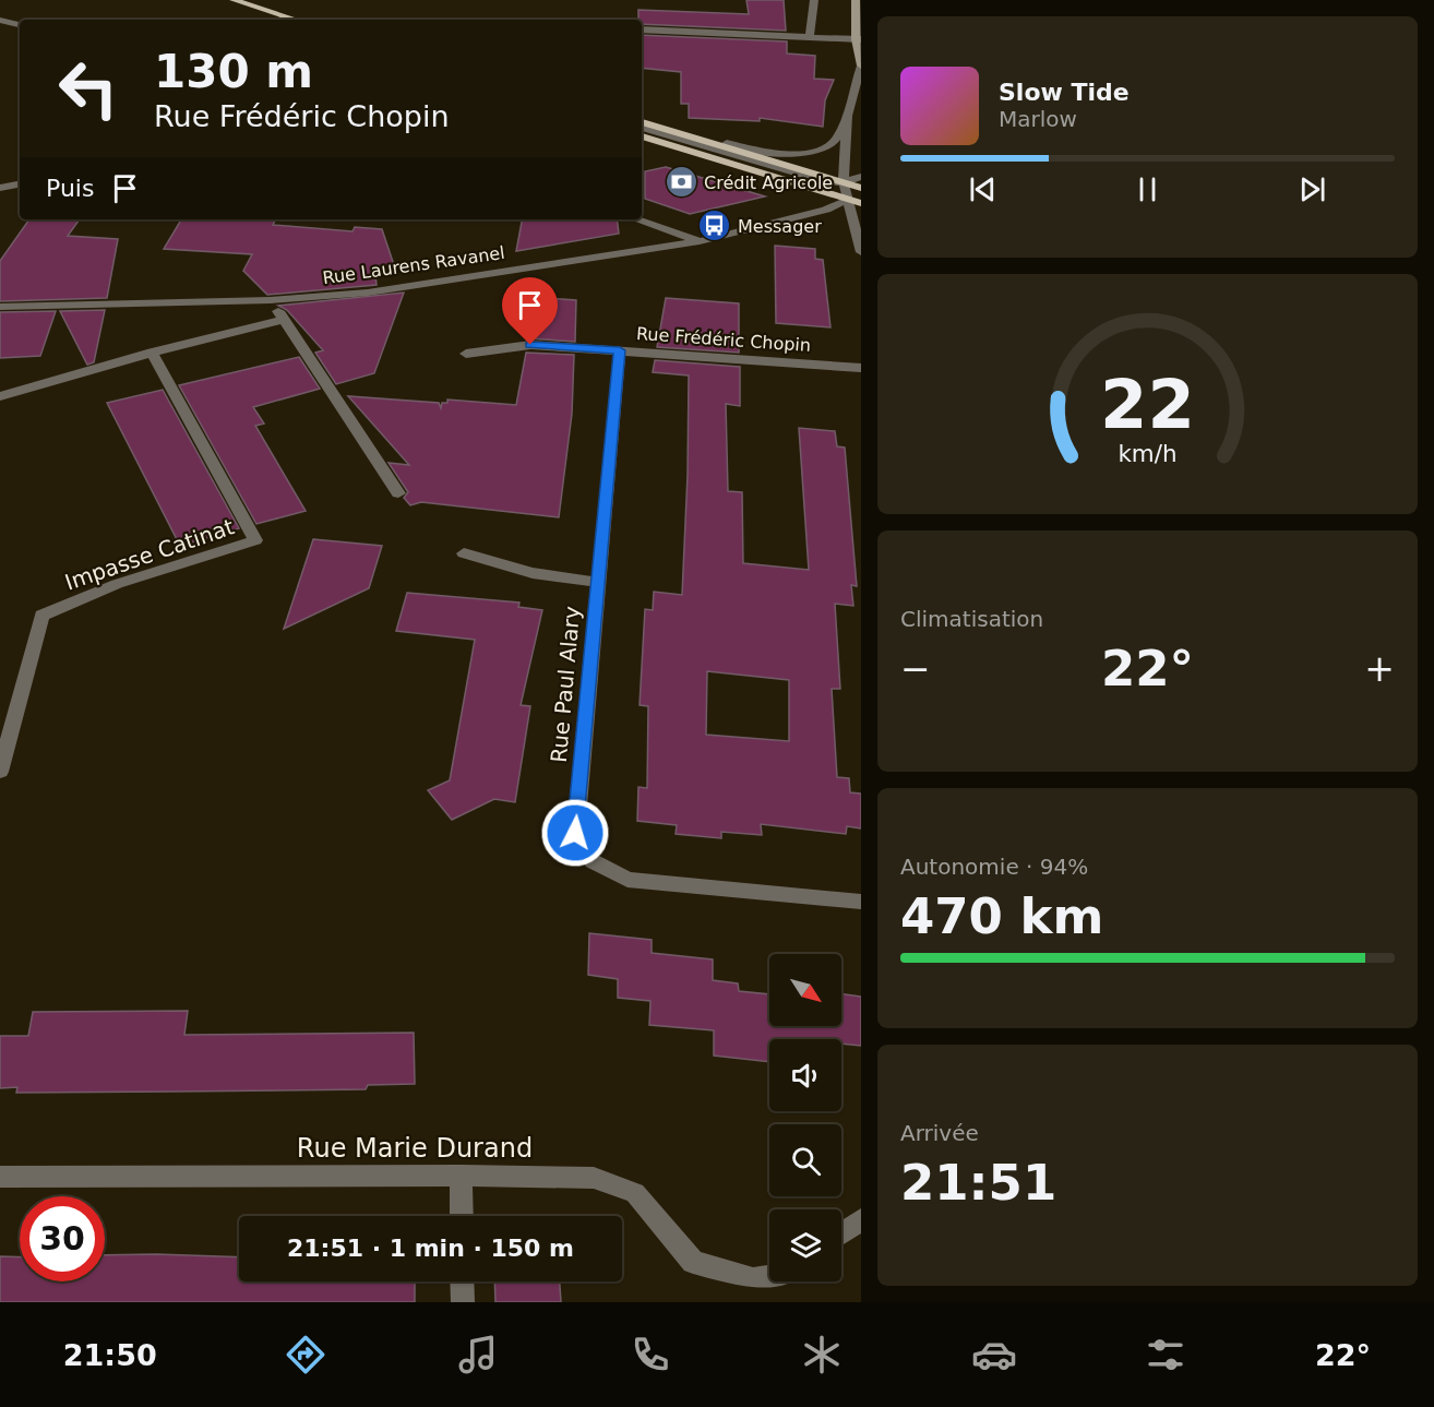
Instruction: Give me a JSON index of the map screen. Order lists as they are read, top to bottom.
{
  "streets": {
    "street": [
      "Rue Laurens Ravanel",
      "Rue Frédéric Chopin",
      "Impasse Catinat",
      "Rue Paul Alary",
      "Rue Marie Durand"
    ]
  },
  "crossings": [
    ["Rue Frédéric Chopin", "Rue Paul Alary"]
  ],
  "places": {
    "bank": ["Crédit Agricole"],
    "bus stop": ["Messager"]
  },
  "north": "bottom right",
  "page": {
    "turn": ["130 m", "Rue Frédéric Chopin"],
    "song": ["Slow Tide", "Marlow"],
    "then": "Puis",
    "tile": [
      "Climatisation",
      ["Autonomie · 94%", "470 km"],
      ["Arrivée", "21:51"]
    ],
    "heat": ["−", "22°", "+"],
    "limit": "30",
    "trip": "21:51 · 1 min · 150 m",
    "tabs": ["21:50", "22°"],
    "gauge": ["22", "km/h"]
  }
}
